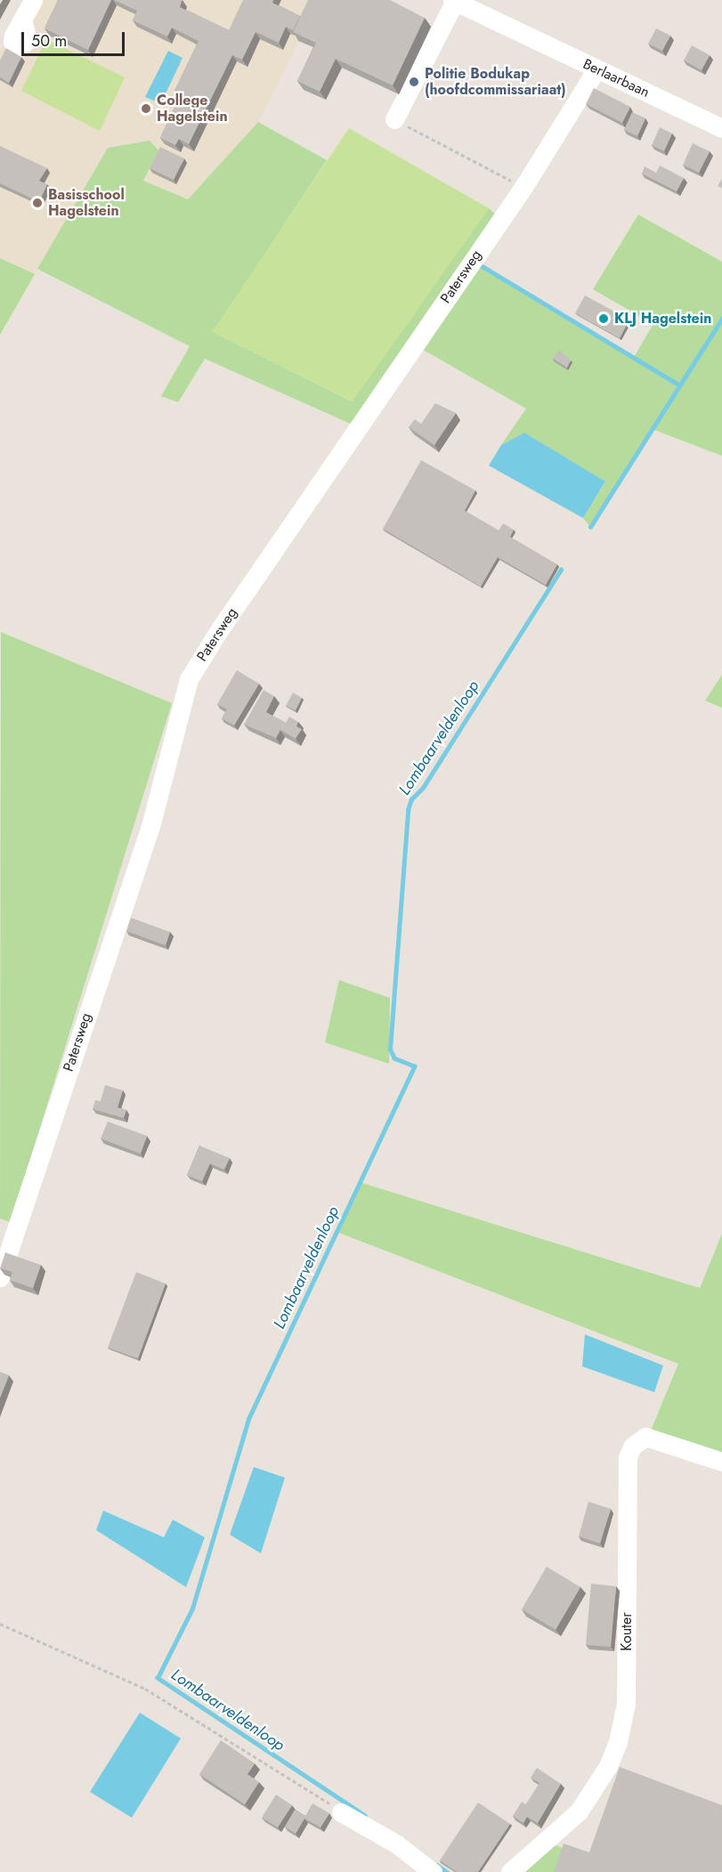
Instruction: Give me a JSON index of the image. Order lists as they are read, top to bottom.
{
  "streets": {
    "street": ["Berlaarbaan", "Patersweg", "Kouter"]
  },
  "crossings": [
    ["Berlaarbaan", "Patersweg"]
  ],
  "water": ["Lombaarveldenloop"],
  "places": [
    "Politie Bodukap (hoofdcommissariaat)",
    "College Hagelstein",
    "Basisschool Hagelstein",
    "KLJ Hagelstein"
  ],
  "scale_bar": "50 m"
}
